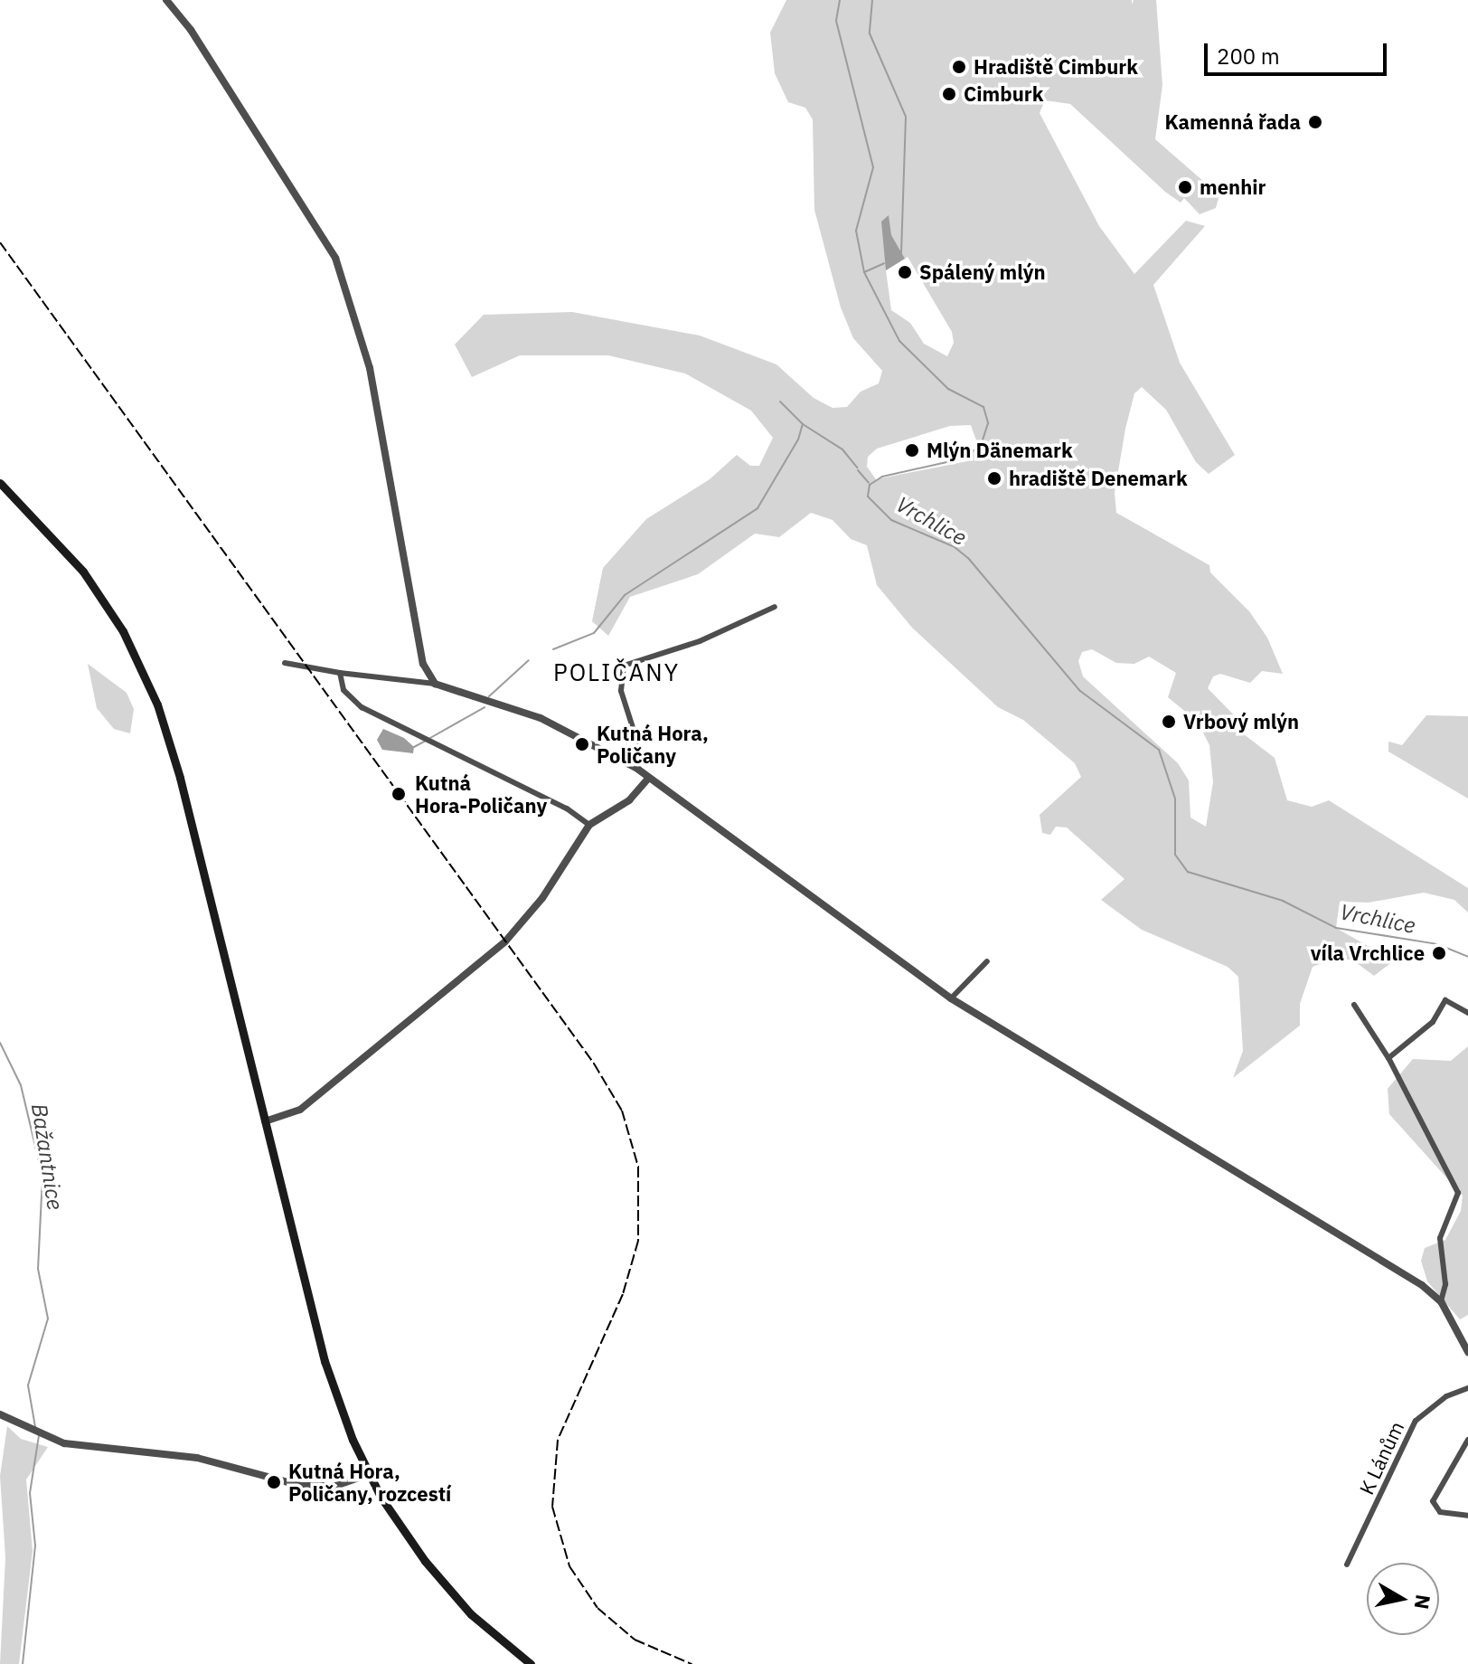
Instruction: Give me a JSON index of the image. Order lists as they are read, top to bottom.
{
  "streets": {
    "street": ["K Lánům"]
  },
  "districts": ["POLIČANY"],
  "water": ["Vrchlice", "Bažantnice"],
  "places": [
    "Hradiště Cimburk",
    "Cimburk",
    "Kamenná řada",
    "menhir",
    "Spálený mlýn",
    "Mlýn Dänemark",
    "hradiště Denemark",
    "Vrbový mlýn",
    "Kutná Hora, Poličany",
    "Kutná Hora-Poličany",
    "víla Vrchlice",
    "Kutná Hora, Poličany, rozcestí"
  ],
  "scale_bar": "200 m",
  "north": "right"
}
